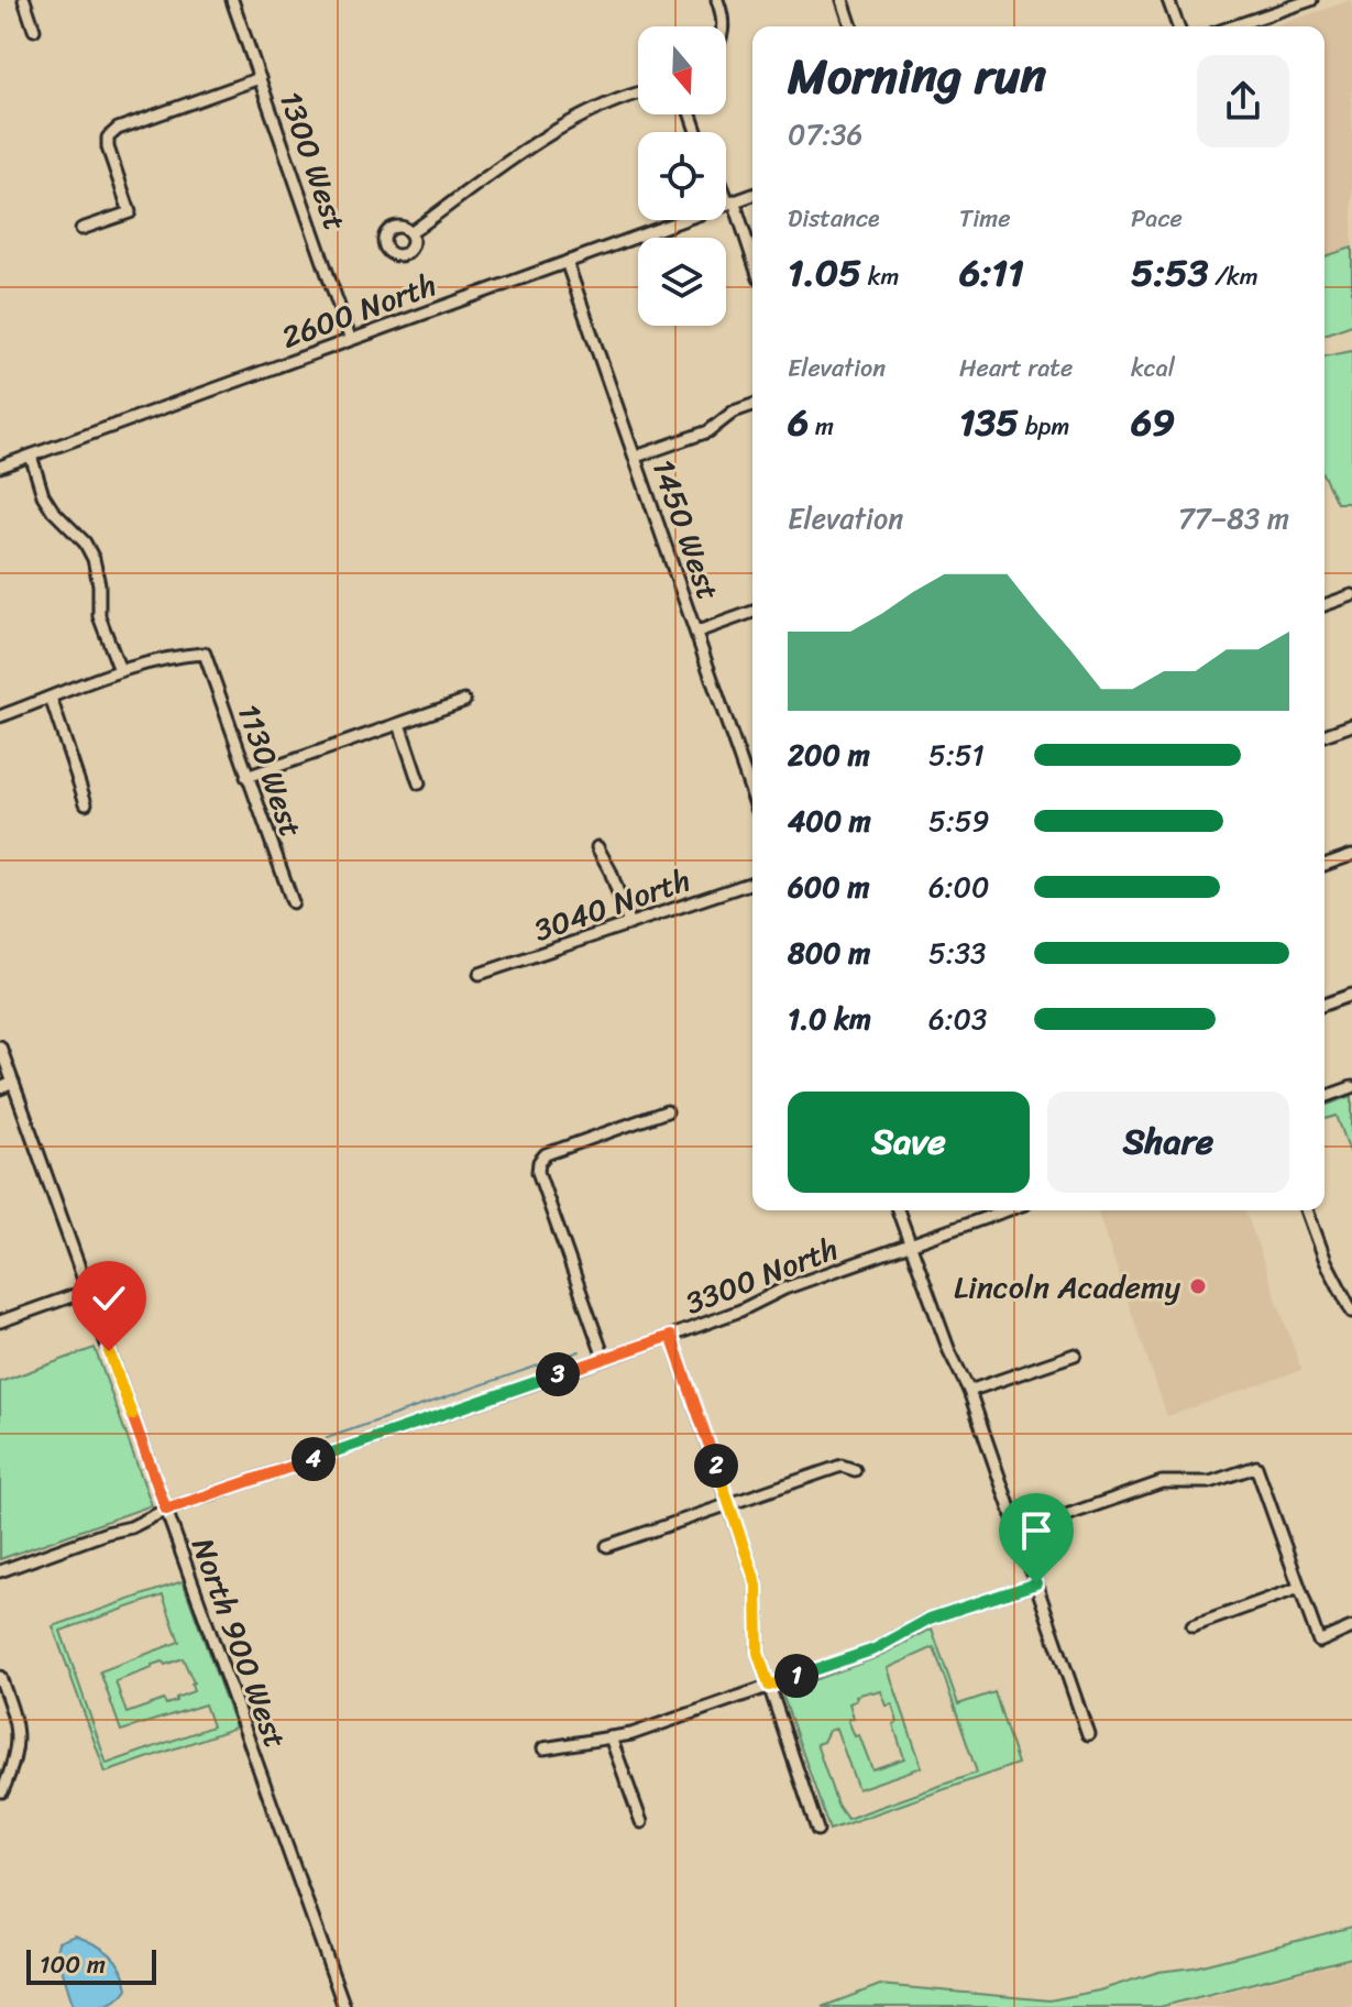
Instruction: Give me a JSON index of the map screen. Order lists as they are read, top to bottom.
{
  "streets": {
    "street": [
      "1300 West",
      "2600 North",
      "1450 West",
      "1130 West",
      "3040 North",
      "3300 North",
      "North 900 West"
    ]
  },
  "crossings": [
    ["1300 West", "2600 North"],
    ["2600 North", "1450 West"],
    ["3300 North", "North 900 West"]
  ],
  "places": ["Lincoln Academy"],
  "scale_bar": "100 m",
  "north": "bottom",
  "page": {
    "heading": ["Morning run", "07:36"],
    "stats": [
      ["Distance", "1.05 km"],
      ["Time", "6:11"],
      ["Pace", "5:53 /km"],
      ["Elevation", "6 m"],
      ["Heart rate", "135 bpm"],
      ["kcal", "69"]
    ],
    "chart": ["Elevation", "77–83 m"],
    "list": [
      {
        "name": "200 m",
        "note": "5:51"
      },
      {
        "name": "400 m",
        "note": "5:59"
      },
      {
        "name": "600 m",
        "note": "6:00"
      },
      {
        "name": "800 m",
        "note": "5:33"
      },
      {
        "name": "1.0 km",
        "note": "6:03"
      }
    ],
    "buttons": ["Save", "Share"],
    "pins": [
      "3",
      "4",
      "2",
      "1"
    ],
    "scale": "100 m"
  }
}
